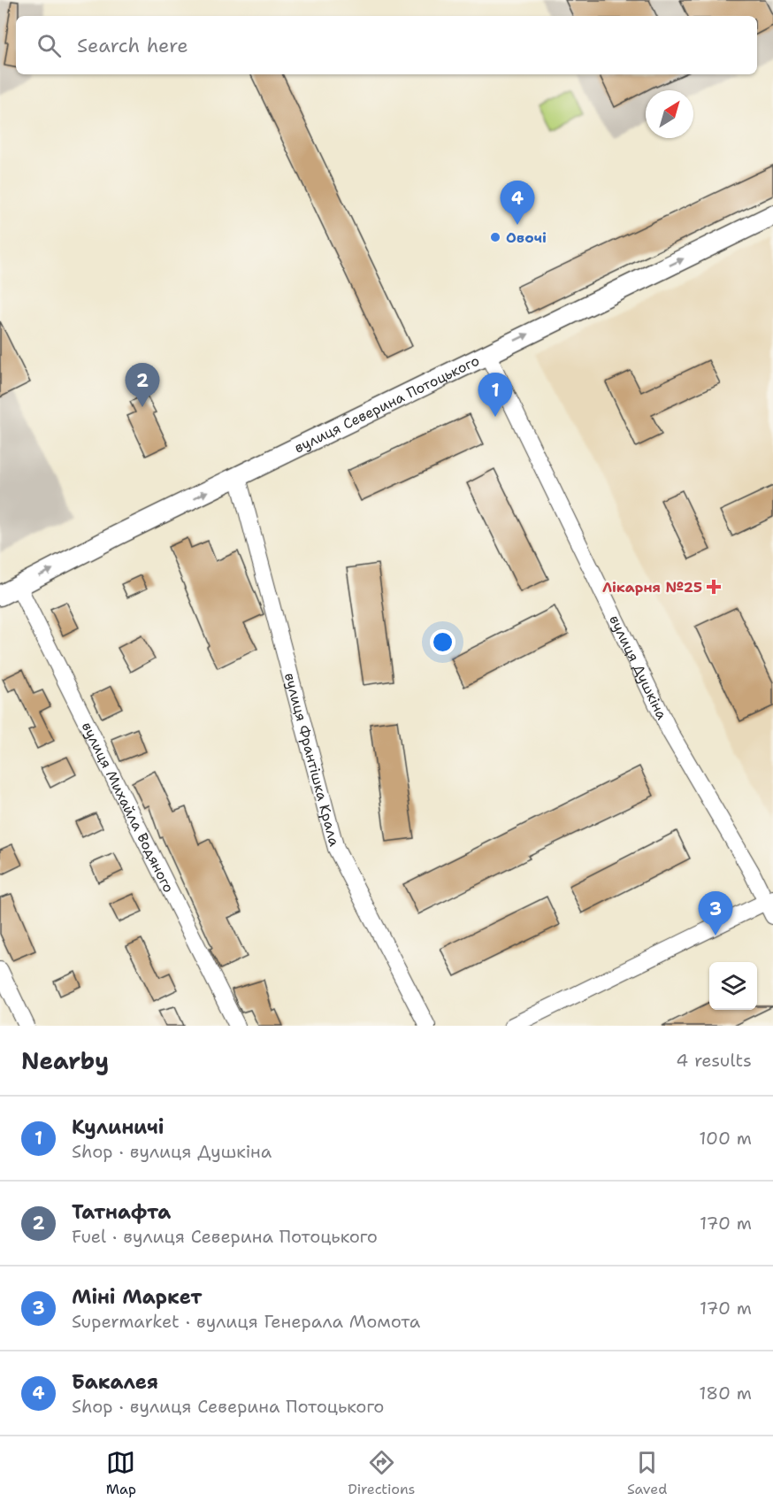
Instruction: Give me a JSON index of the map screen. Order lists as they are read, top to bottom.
{
  "streets": {
    "street": [
      "вулиця Северина Потоцького",
      "вулиця Душкіна",
      "вулиця Франтішка Крала",
      "вулиця Михайла Водяного"
    ]
  },
  "crossings": [
    ["вулиця Северина Потоцького", "вулиця Душкіна"],
    ["вулиця Северина Потоцького", "вулиця Франтішка Крала"],
    ["вулиця Северина Потоцького", "вулиця Михайла Водяного"]
  ],
  "one_way": ["вулиця Северина Потоцького"],
  "places": {
    "other": ["Овочі"],
    "health": ["Лікарня №25"]
  },
  "north": "top right",
  "page": {
    "search": "Search here",
    "pins": [
      "4",
      "2",
      "1",
      "3"
    ],
    "heading": ["Nearby", "4 results"],
    "list": [
      {
        "mark": "1",
        "name": "Кулиничі",
        "note": "Shop · вулиця Душкіна",
        "value": "100 m"
      },
      {
        "mark": "2",
        "name": "Татнафта",
        "note": "Fuel · вулиця Северина Потоцького",
        "value": "170 m"
      },
      {
        "mark": "3",
        "name": "Міні Маркет",
        "note": "Supermarket · вулиця Генерала Момота",
        "value": "170 m"
      },
      {
        "mark": "4",
        "name": "Бакалея",
        "note": "Shop · вулиця Северина Потоцького",
        "value": "180 m"
      }
    ],
    "nav": ["Map", "Directions", "Saved"]
  }
}
